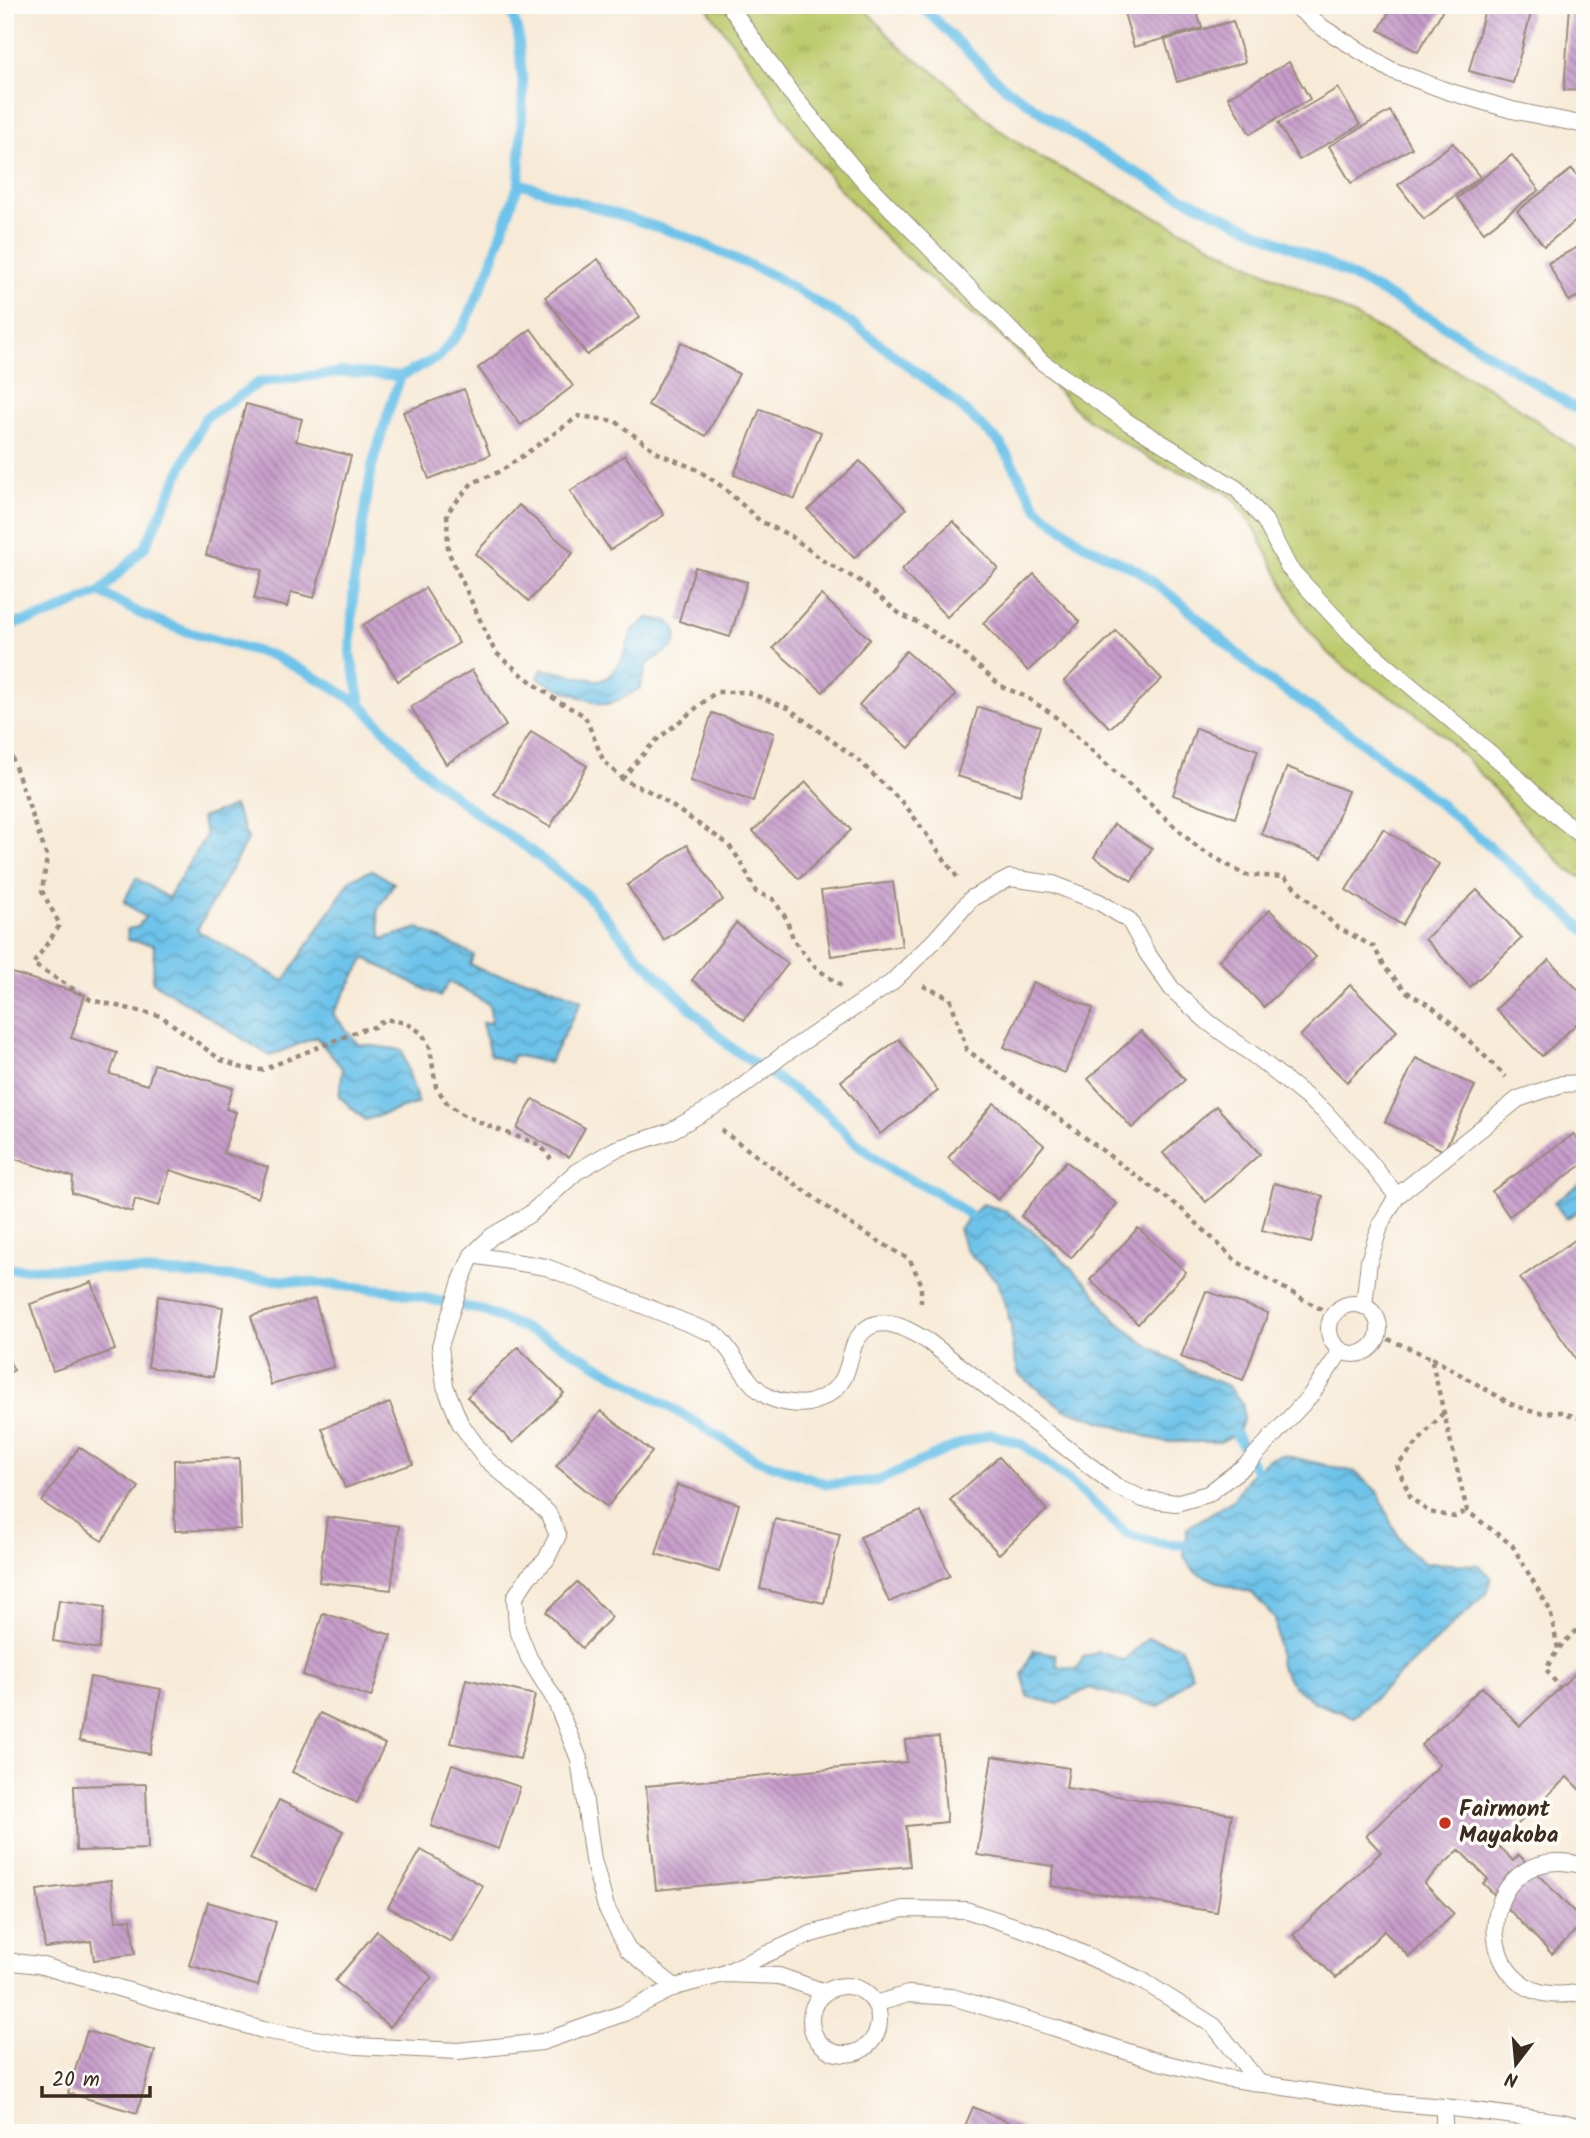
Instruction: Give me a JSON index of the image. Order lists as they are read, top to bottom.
{
  "places": ["Fairmont Mayakoba"],
  "scale_bar": "20 m",
  "north": "bottom"
}
